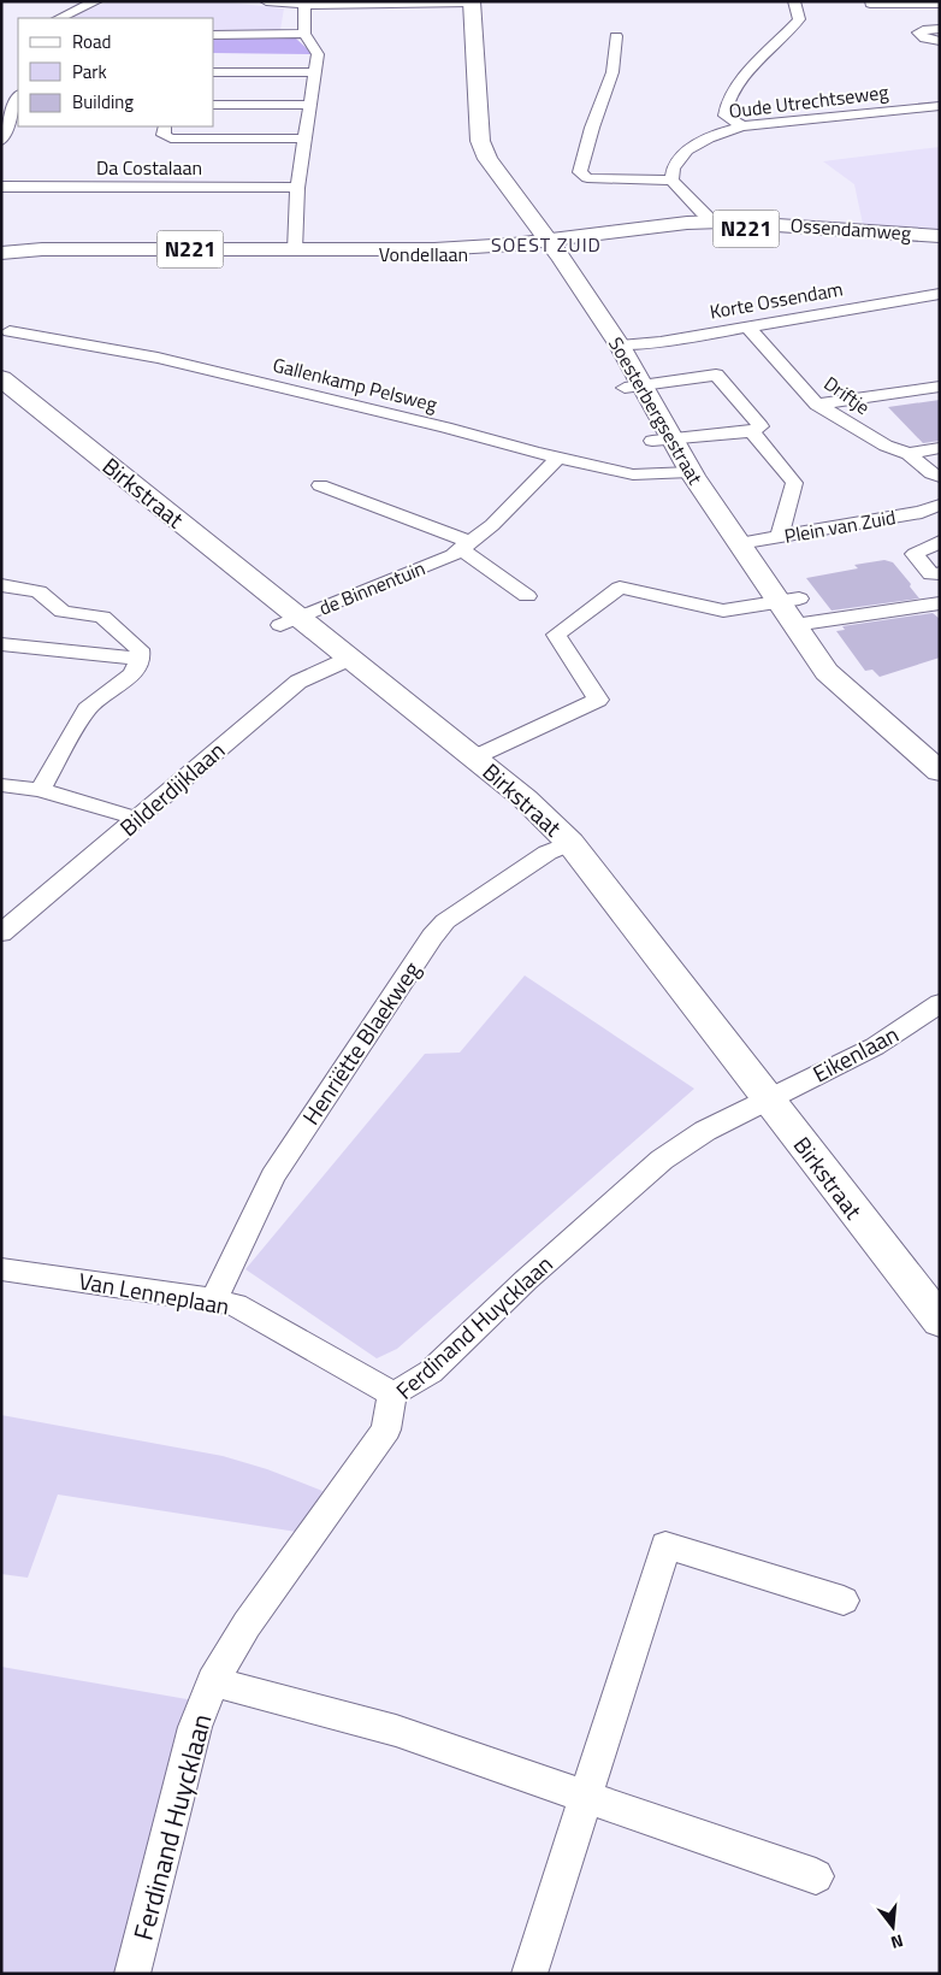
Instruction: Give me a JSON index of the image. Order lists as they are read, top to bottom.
{
  "streets": {
    "main road": [
      "N221",
      "Ossendamweg",
      "Vondellaan",
      "Soesterbergsestraat",
      "Birkstraat"
    ],
    "street": [
      "Oude Utrechtseweg",
      "Da Costalaan",
      "Korte Ossendam",
      "Gallenkamp Pelsweg",
      "Driftje",
      "Plein van Zuid",
      "de Binnentuin",
      "Bilderdijklaan",
      "Henriëtte Blaekweg",
      "Eikenlaan",
      "Van Lenneplaan",
      "Ferdinand Huycklaan"
    ]
  },
  "crossings": [
    ["Ossendamweg", "Vondellaan"],
    ["Ossendamweg", "Soesterbergsestraat"],
    ["Vondellaan", "Soesterbergsestraat"],
    ["Korte Ossendam", "Driftje"],
    ["Korte Ossendam", "Soesterbergsestraat"],
    ["Gallenkamp Pelsweg", "Soesterbergsestraat"],
    ["Gallenkamp Pelsweg", "de Binnentuin"],
    ["Soesterbergsestraat", "Plein van Zuid"],
    ["Birkstraat", "de Binnentuin"],
    ["Birkstraat", "Bilderdijklaan"],
    ["Birkstraat", "Henriëtte Blaekweg"],
    ["Birkstraat", "Eikenlaan"],
    ["Birkstraat", "Ferdinand Huycklaan"],
    ["Henriëtte Blaekweg", "Van Lenneplaan"],
    ["Eikenlaan", "Ferdinand Huycklaan"],
    ["Van Lenneplaan", "Ferdinand Huycklaan"]
  ],
  "districts": ["SOEST ZUID"],
  "legend": ["Road", "Park", "Building"],
  "north": "bottom"
}
